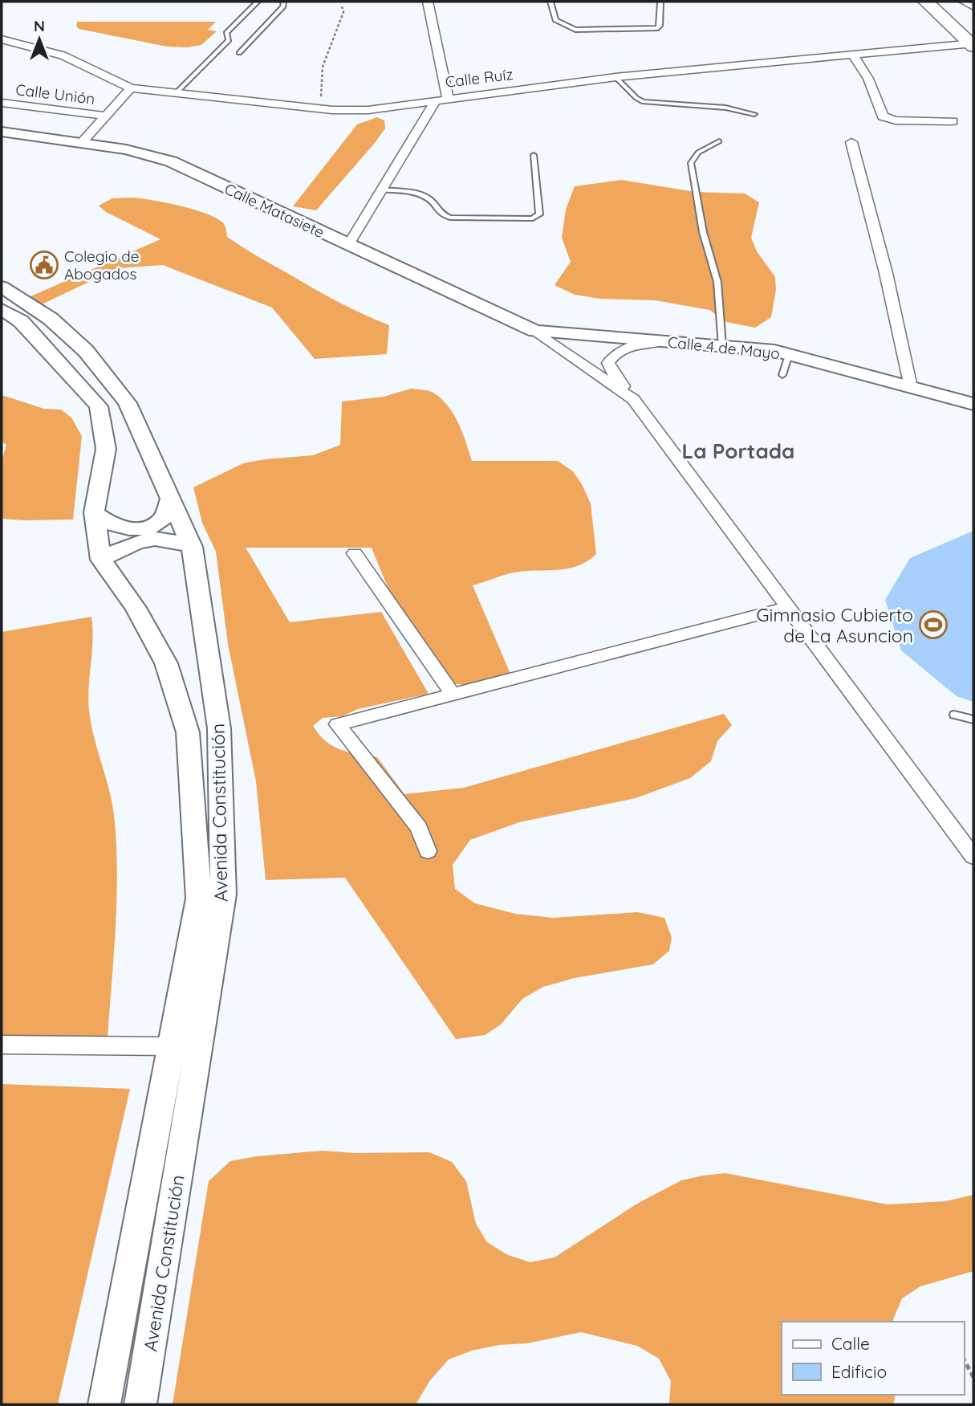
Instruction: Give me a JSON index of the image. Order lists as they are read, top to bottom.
{
  "streets": {
    "street": [
      "Calle Ruíz",
      "Calle Unión",
      "Calle Matasiete",
      "Calle 4 de Mayo",
      "Avenida Constitución"
    ]
  },
  "crossings": [
    ["Calle Matasiete", "Calle 4 de Mayo"]
  ],
  "districts": ["La Portada"],
  "places": {
    "public building": ["Colegio de Abogados"],
    "sports": ["Gimnasio Cubierto de La Asuncion"]
  },
  "legend": ["Calle", "Edificio"],
  "north": "top"
}
